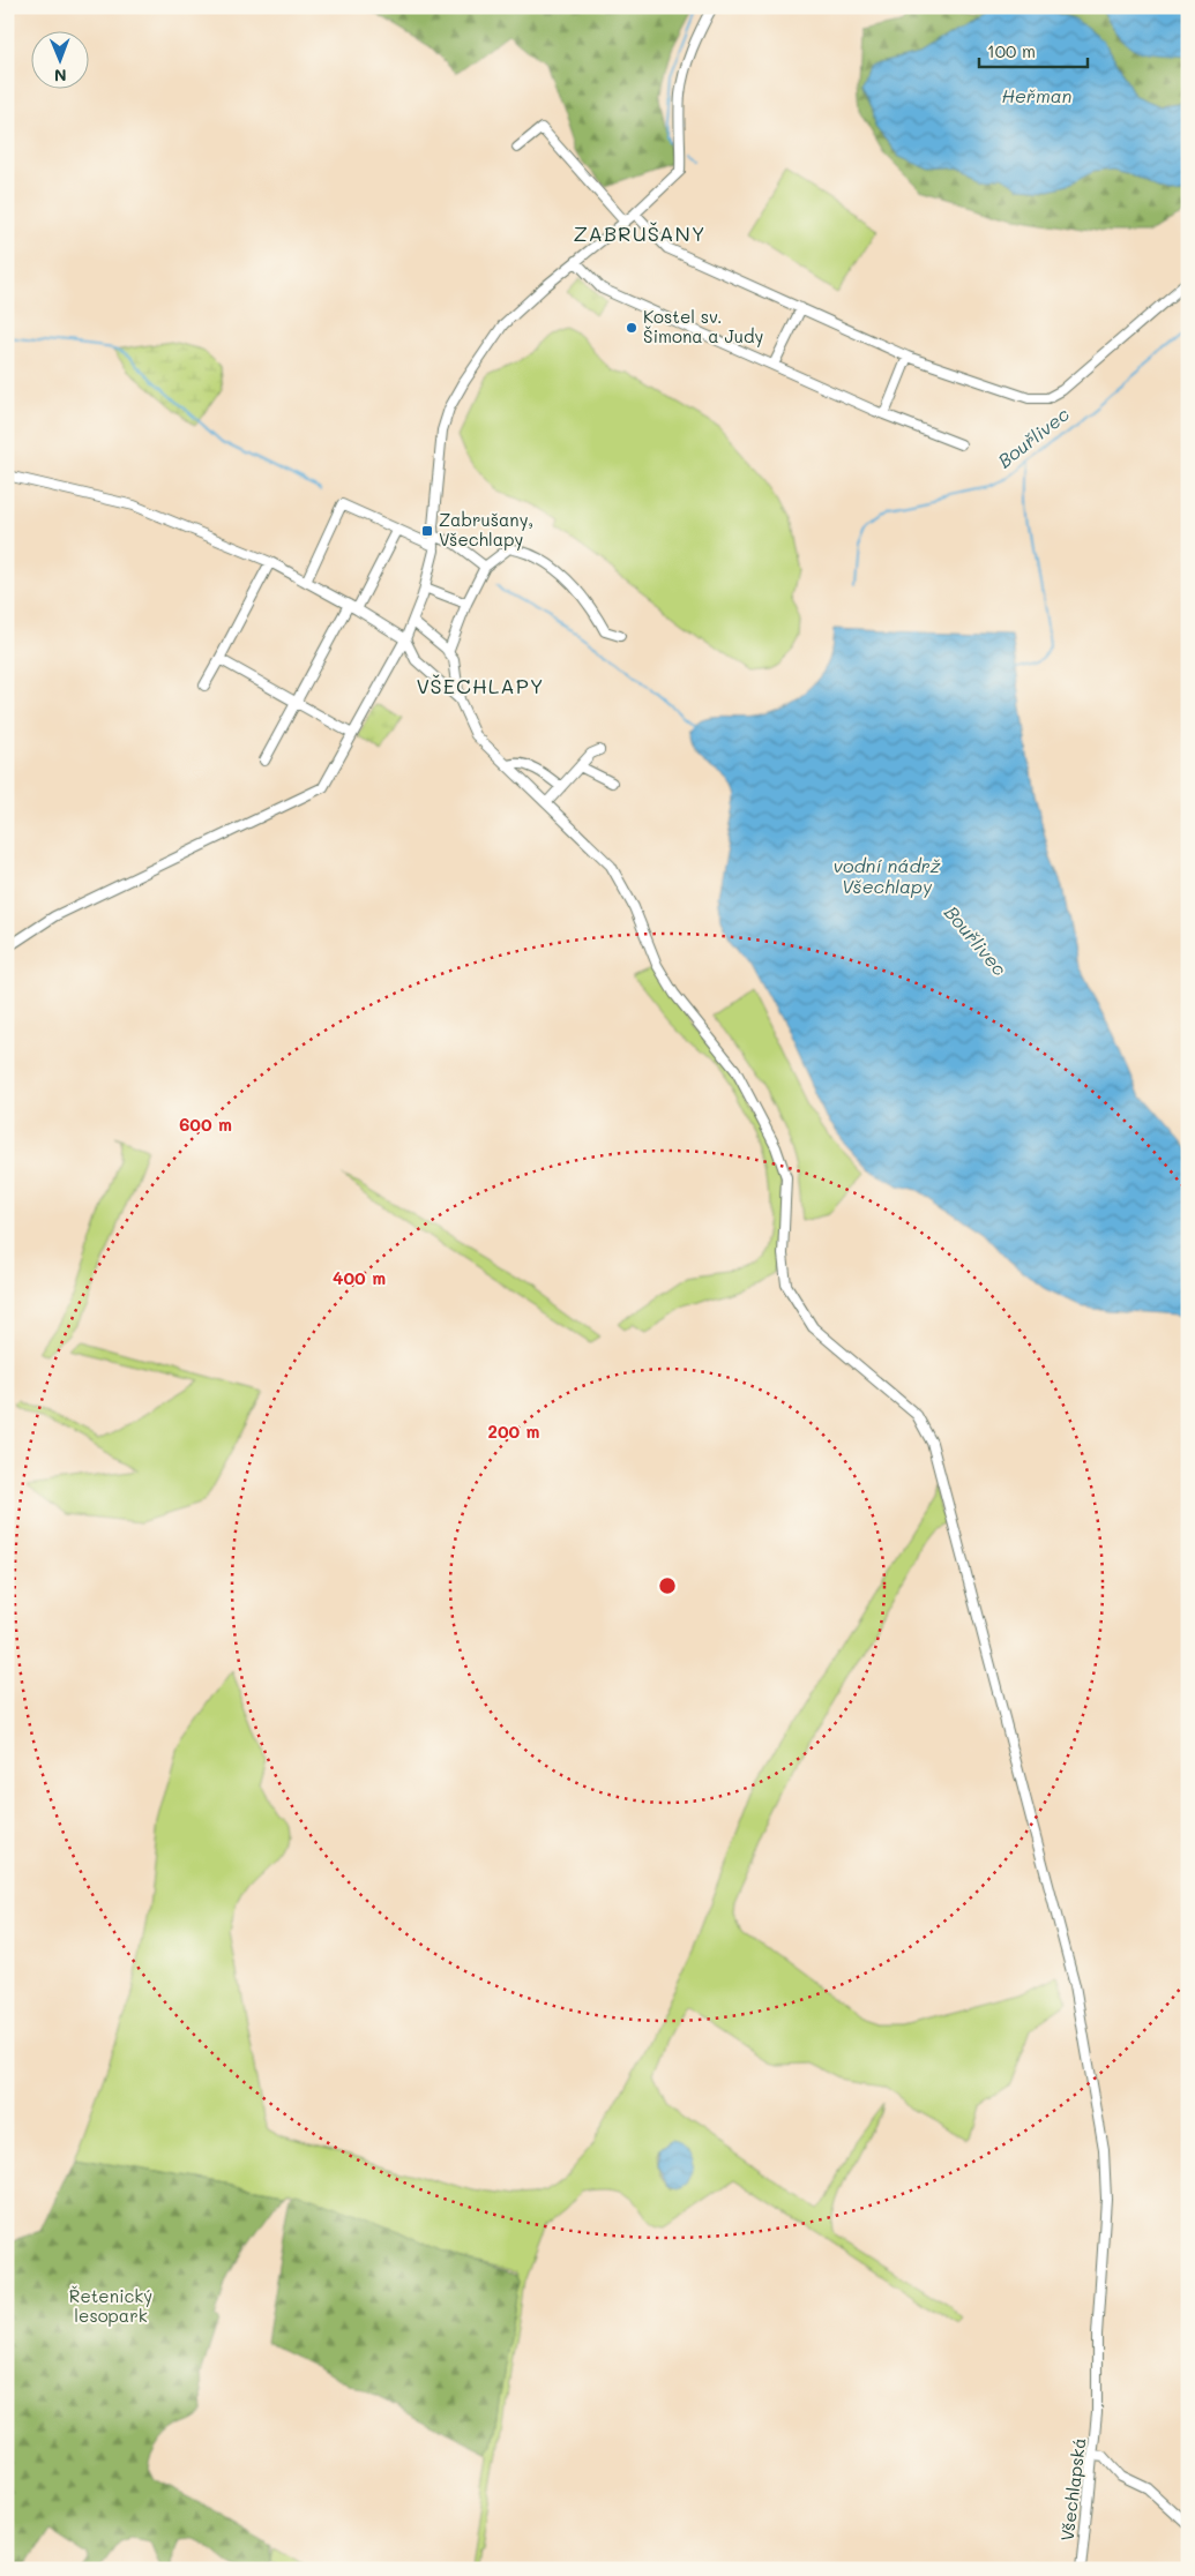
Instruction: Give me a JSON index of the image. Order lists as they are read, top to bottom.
{
  "streets": {
    "street": ["Všechlapská"]
  },
  "districts": ["ZABRUŠANY", "VŠECHLAPY"],
  "water": ["Heřman", "Bouřlivec", "vodní nádrž Všechlapy"],
  "parks": ["Řetenický lesopark"],
  "places": {
    "other": ["Kostel sv. Šimona a Judy"],
    "transit": ["Zabrušany, Všechlapy"]
  },
  "scale_bar": "100 m",
  "north": "bottom",
  "rings": ["600 m", "400 m", "200 m"]
}
